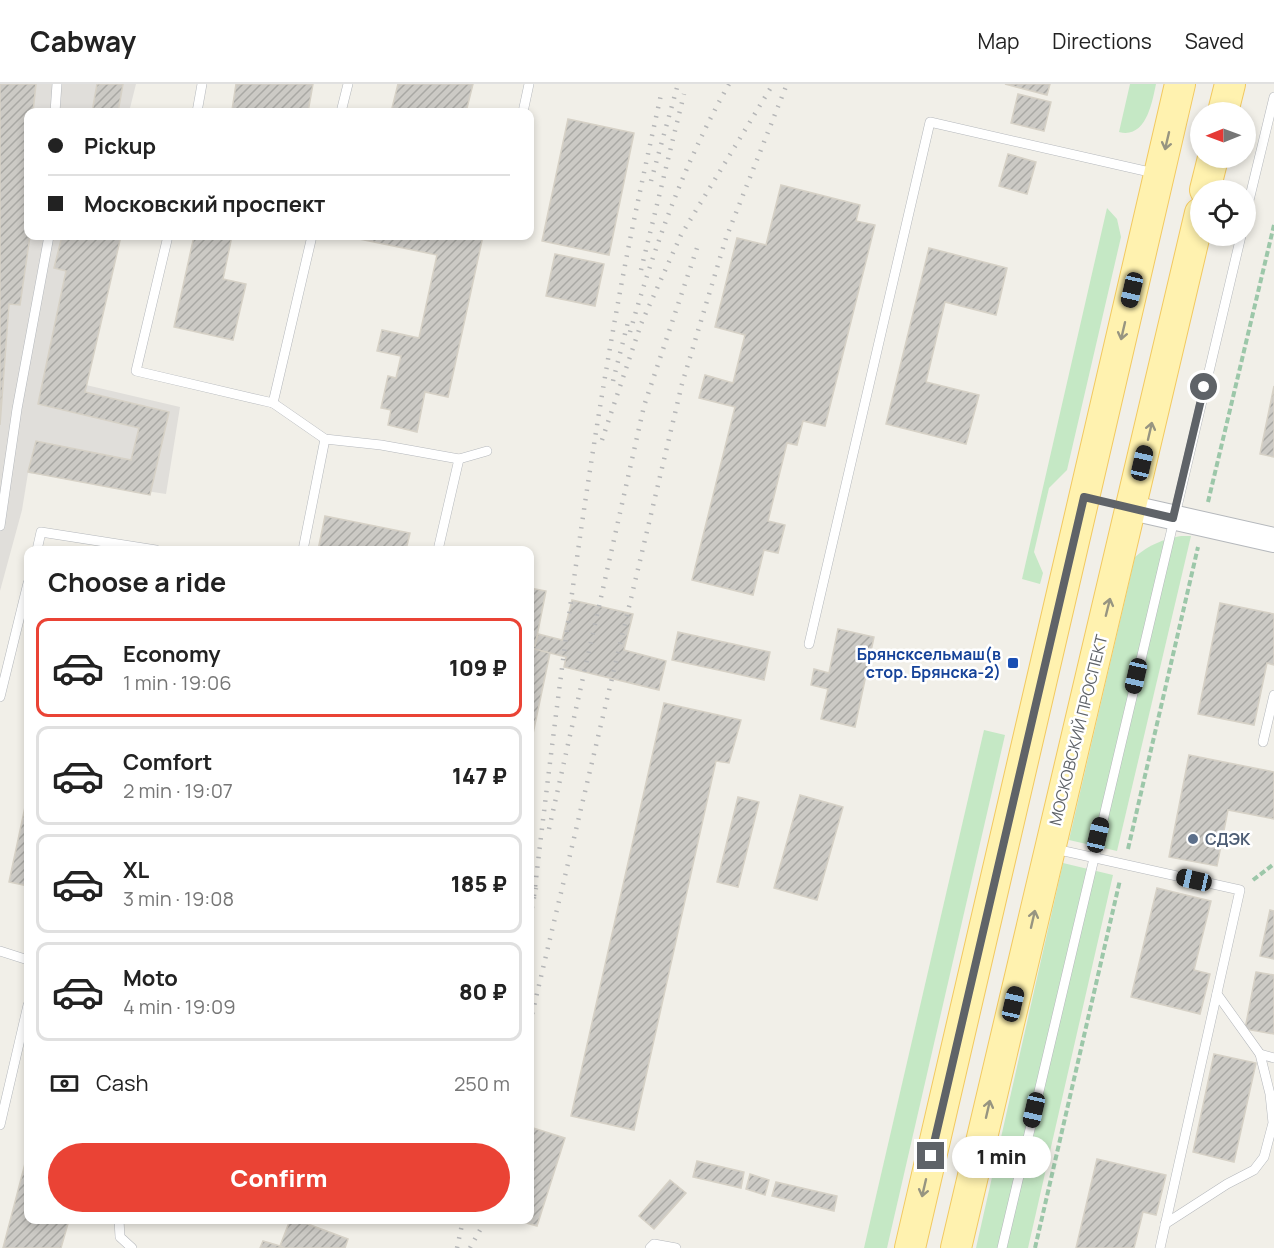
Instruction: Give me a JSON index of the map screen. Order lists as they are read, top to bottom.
{
  "streets": {
    "main road": ["МОСКОВСКИЙ ПРОСПЕКТ"]
  },
  "places": {
    "transit": ["Брянсксельмаш(в стор. Брянска-2)"],
    "other": ["СДЭК"]
  },
  "north": "left",
  "page": {
    "header": "Cabway",
    "nav": ["Map", "Directions", "Saved"],
    "banner": ["Pickup", "Московский проспект"],
    "heading": "Choose a ride",
    "list": [
      {
        "name": "Economy",
        "note": "1 min · 19:06",
        "value": "109 ₽"
      },
      {
        "name": "Comfort",
        "note": "2 min · 19:07",
        "value": "147 ₽"
      },
      {
        "name": "XL",
        "note": "3 min · 19:08",
        "value": "185 ₽"
      },
      {
        "name": "Moto",
        "note": "4 min · 19:09",
        "value": "80 ₽"
      }
    ],
    "pay": ["Cash", "250 m"],
    "buttons": "Confirm",
    "bubble": "1 min"
  }
}
